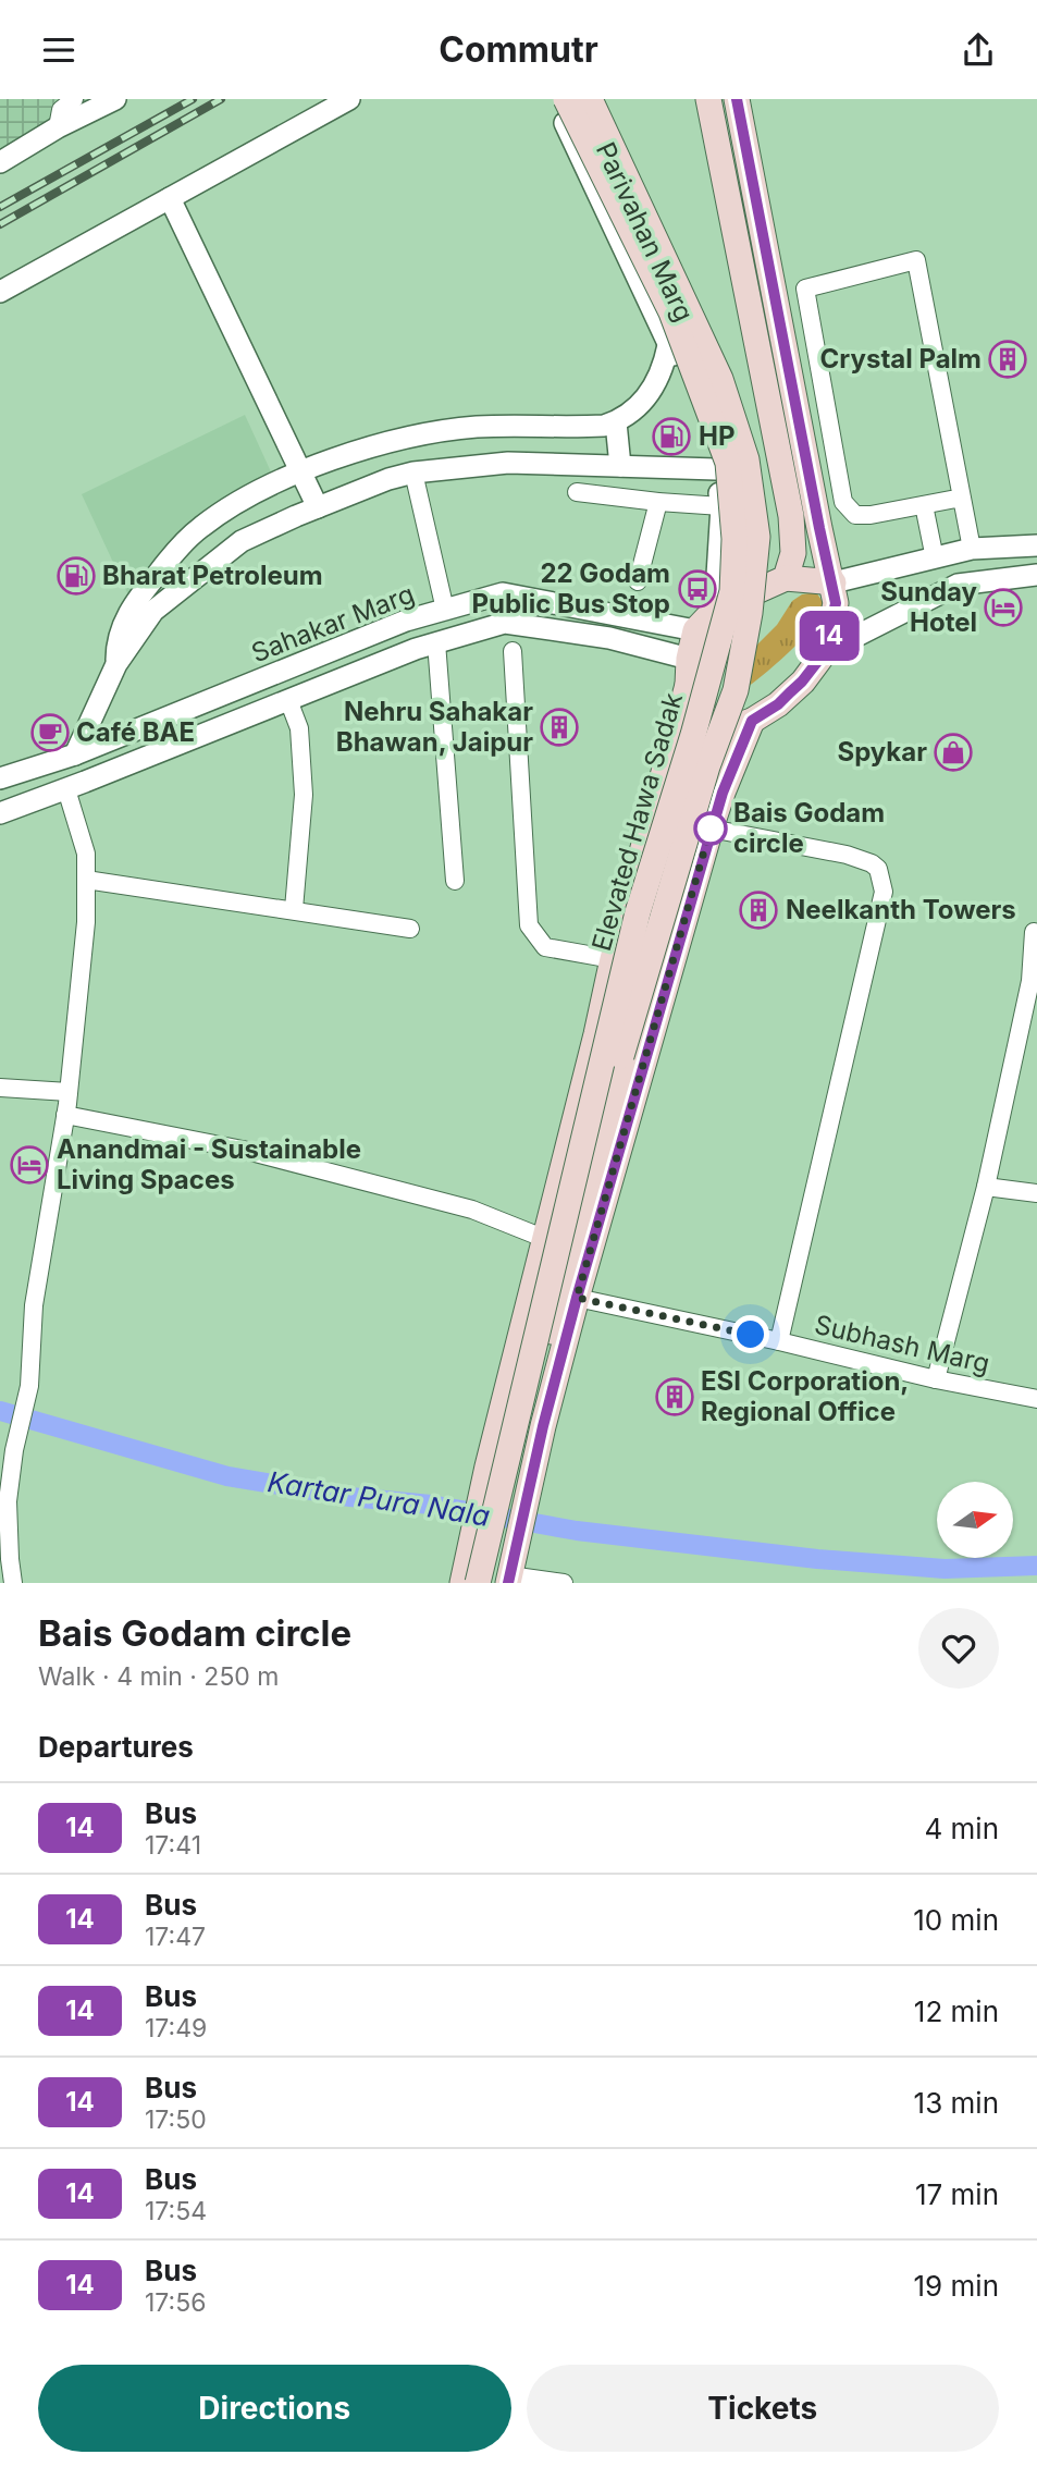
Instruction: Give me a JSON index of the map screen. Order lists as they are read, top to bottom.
{
  "streets": {
    "main road": ["Elevated Hawa Sadak"],
    "street": ["Parivahan Marg", "Sahakar Marg", "Subhash Marg"]
  },
  "crossings": [
    ["Parivahan Marg", "Sahakar Marg"]
  ],
  "water": ["Kartar Pura Nala"],
  "places": {
    "building": [
      "Crystal Palm",
      "Nehru Sahakar Bhawan, Jaipur",
      "Neelkanth Towers",
      "ESI Corporation, Regional Office"
    ],
    "fuel station": ["HP", "Bharat Petroleum"],
    "bus stop": ["22 Godam Public Bus Stop"],
    "hotel": ["Sunday Hotel", "Anandmai - Sustainable Living Spaces"],
    "cafe": ["Café BAE"],
    "shop": ["Spykar"],
    "other": ["Bais Godam circle"]
  },
  "lines": ["bus line 14"],
  "north": "right",
  "page": {
    "header": "Commutr",
    "on_map": "14",
    "heading": [
      ["Bais Godam circle", "Walk · 4 min · 250 m"],
      "Departures"
    ],
    "list": [
      {
        "mark": "14",
        "name": "Bus",
        "note": "17:41",
        "value": "4 min"
      },
      {
        "mark": "14",
        "name": "Bus",
        "note": "17:47",
        "value": "10 min"
      },
      {
        "mark": "14",
        "name": "Bus",
        "note": "17:49",
        "value": "12 min"
      },
      {
        "mark": "14",
        "name": "Bus",
        "note": "17:50",
        "value": "13 min"
      },
      {
        "mark": "14",
        "name": "Bus",
        "note": "17:54",
        "value": "17 min"
      },
      {
        "mark": "14",
        "name": "Bus",
        "note": "17:56",
        "value": "19 min"
      }
    ],
    "buttons": ["Directions", "Tickets"]
  }
}
